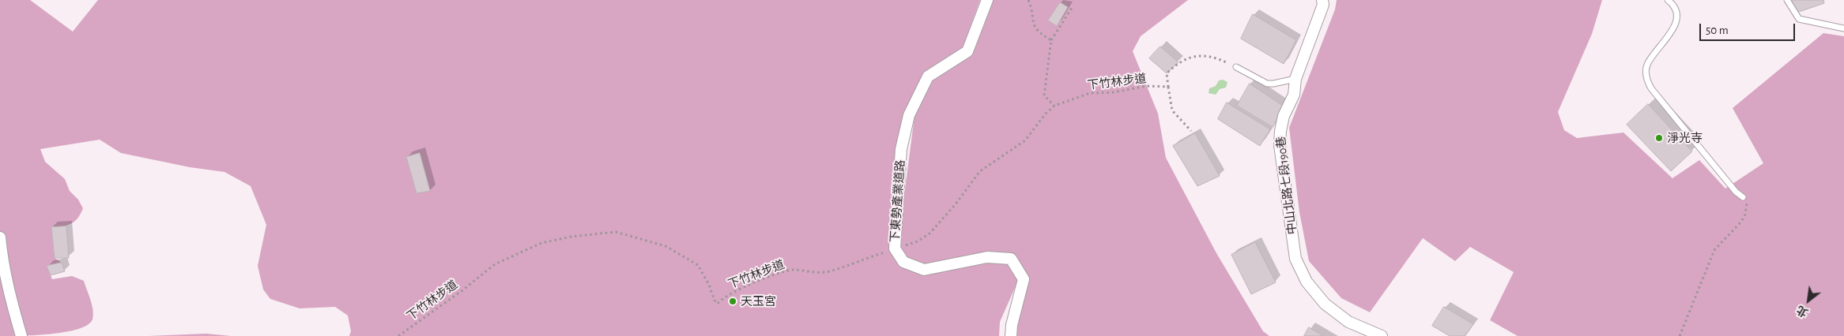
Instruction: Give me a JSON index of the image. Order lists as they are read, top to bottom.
{
  "streets": {
    "street": ["中山北路七段190巷", "下東勢產業道路"],
    "path": ["下竹林步道"]
  },
  "crossings": [
    ["下竹林步道", "下東勢產業道路"]
  ],
  "places": ["淨光寺", "天玉宮"],
  "scale_bar": "50 m",
  "north": "bottom left"
}
